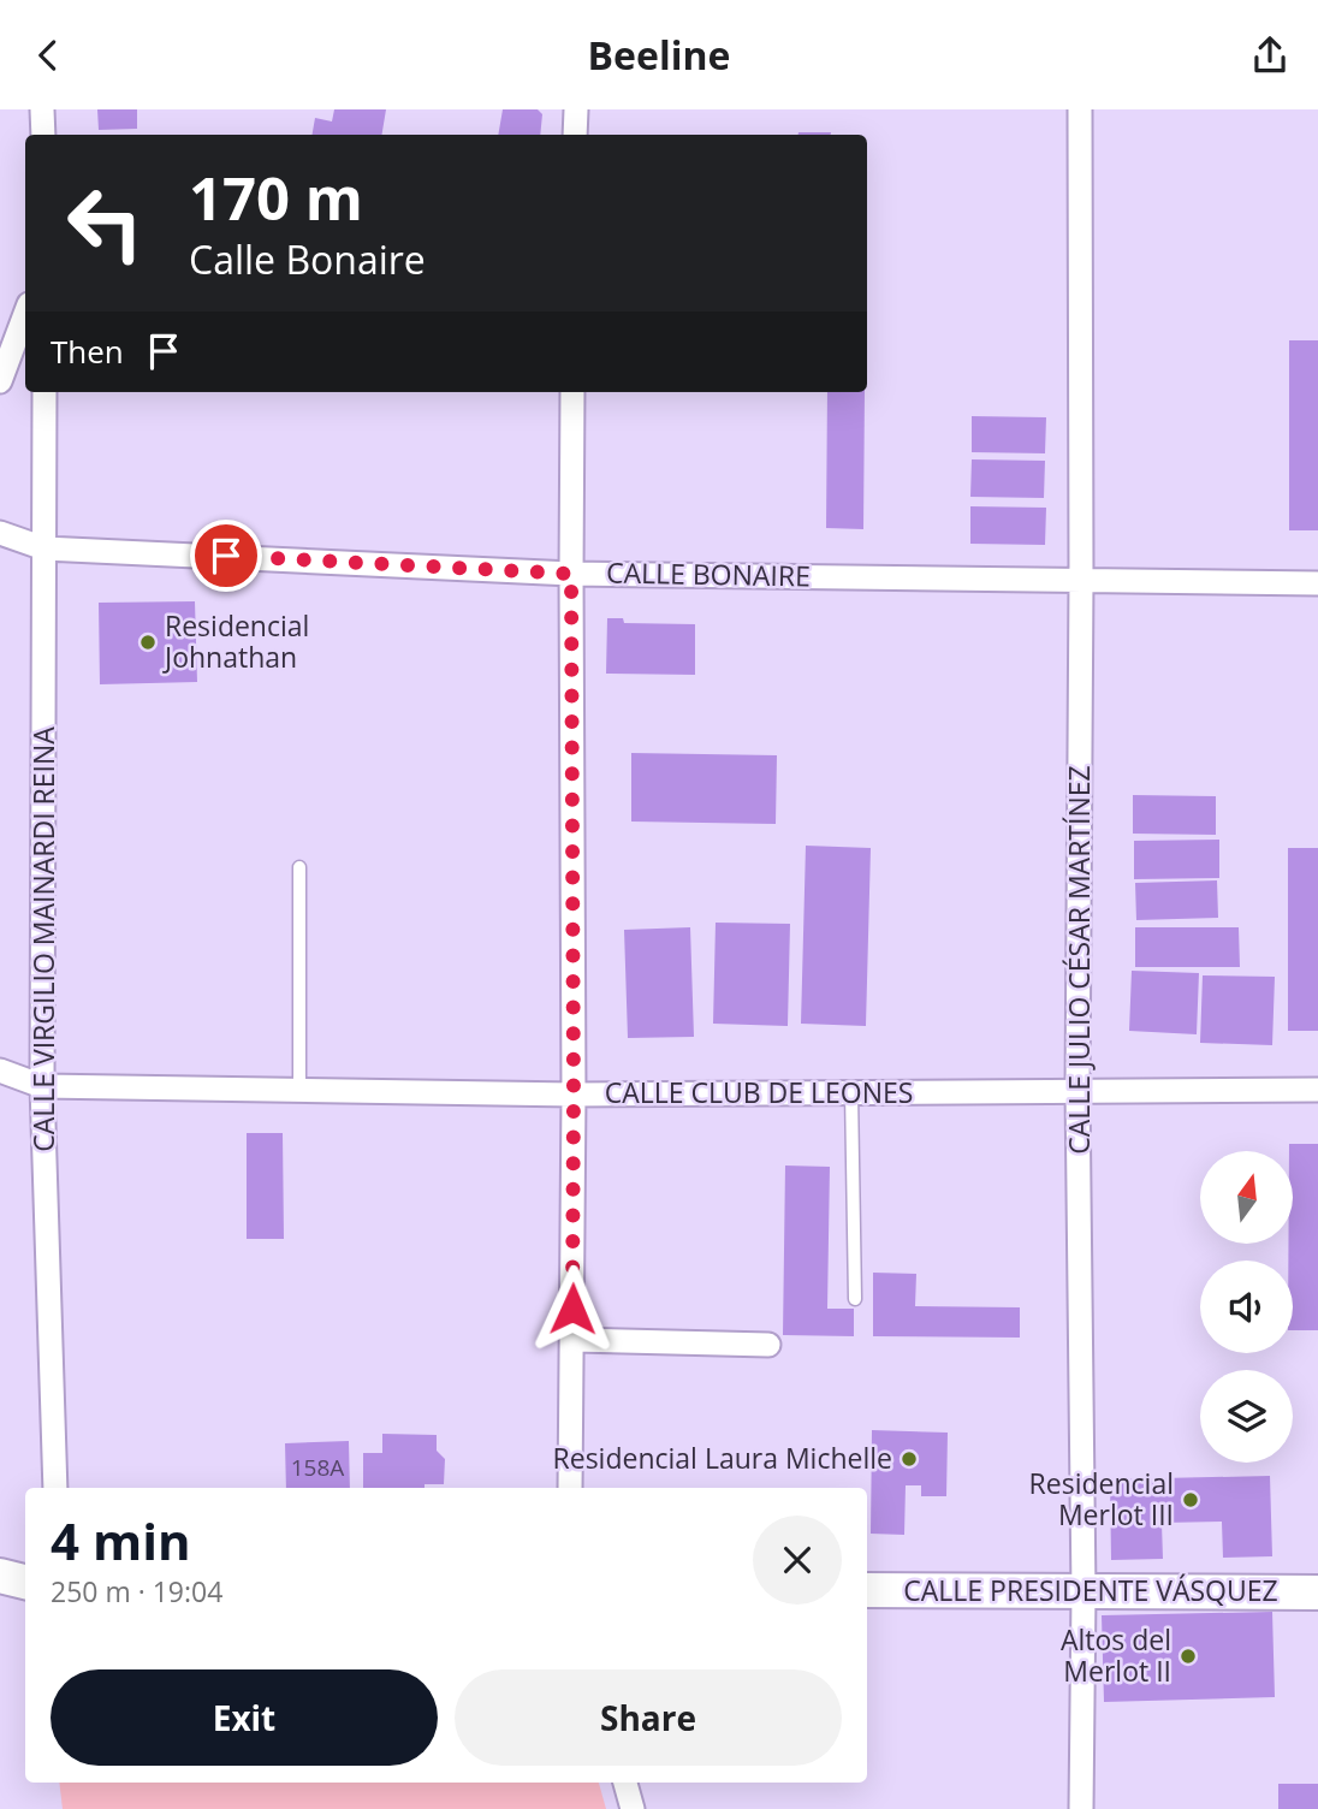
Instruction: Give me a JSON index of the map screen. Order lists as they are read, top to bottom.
{
  "streets": {
    "street": [
      "CALLE BONAIRE",
      "CALLE VIRGILIO MAINARDI REINA",
      "CALLE JULIO CÉSAR MARTÍNEZ",
      "CALLE CLUB DE LEONES",
      "CALLE PRESIDENTE VÁSQUEZ"
    ]
  },
  "crossings": [
    ["CALLE BONAIRE", "CALLE VIRGILIO MAINARDI REINA"],
    ["CALLE BONAIRE", "CALLE JULIO CÉSAR MARTÍNEZ"],
    ["CALLE VIRGILIO MAINARDI REINA", "CALLE CLUB DE LEONES"],
    ["CALLE JULIO CÉSAR MARTÍNEZ", "CALLE CLUB DE LEONES"],
    ["CALLE JULIO CÉSAR MARTÍNEZ", "CALLE PRESIDENTE VÁSQUEZ"]
  ],
  "places": [
    "Residencial Johnathan",
    "Residencial Laura Michelle",
    "Residencial Merlot III",
    "Altos del Merlot II"
  ],
  "house_numbers": ["158A"],
  "north": "top",
  "page": {
    "header": "Beeline",
    "turn": ["170 m", "Calle Bonaire"],
    "then": "Then",
    "heading": ["4 min", "250 m · 19:04"],
    "buttons": ["Exit", "Share"]
  }
}
